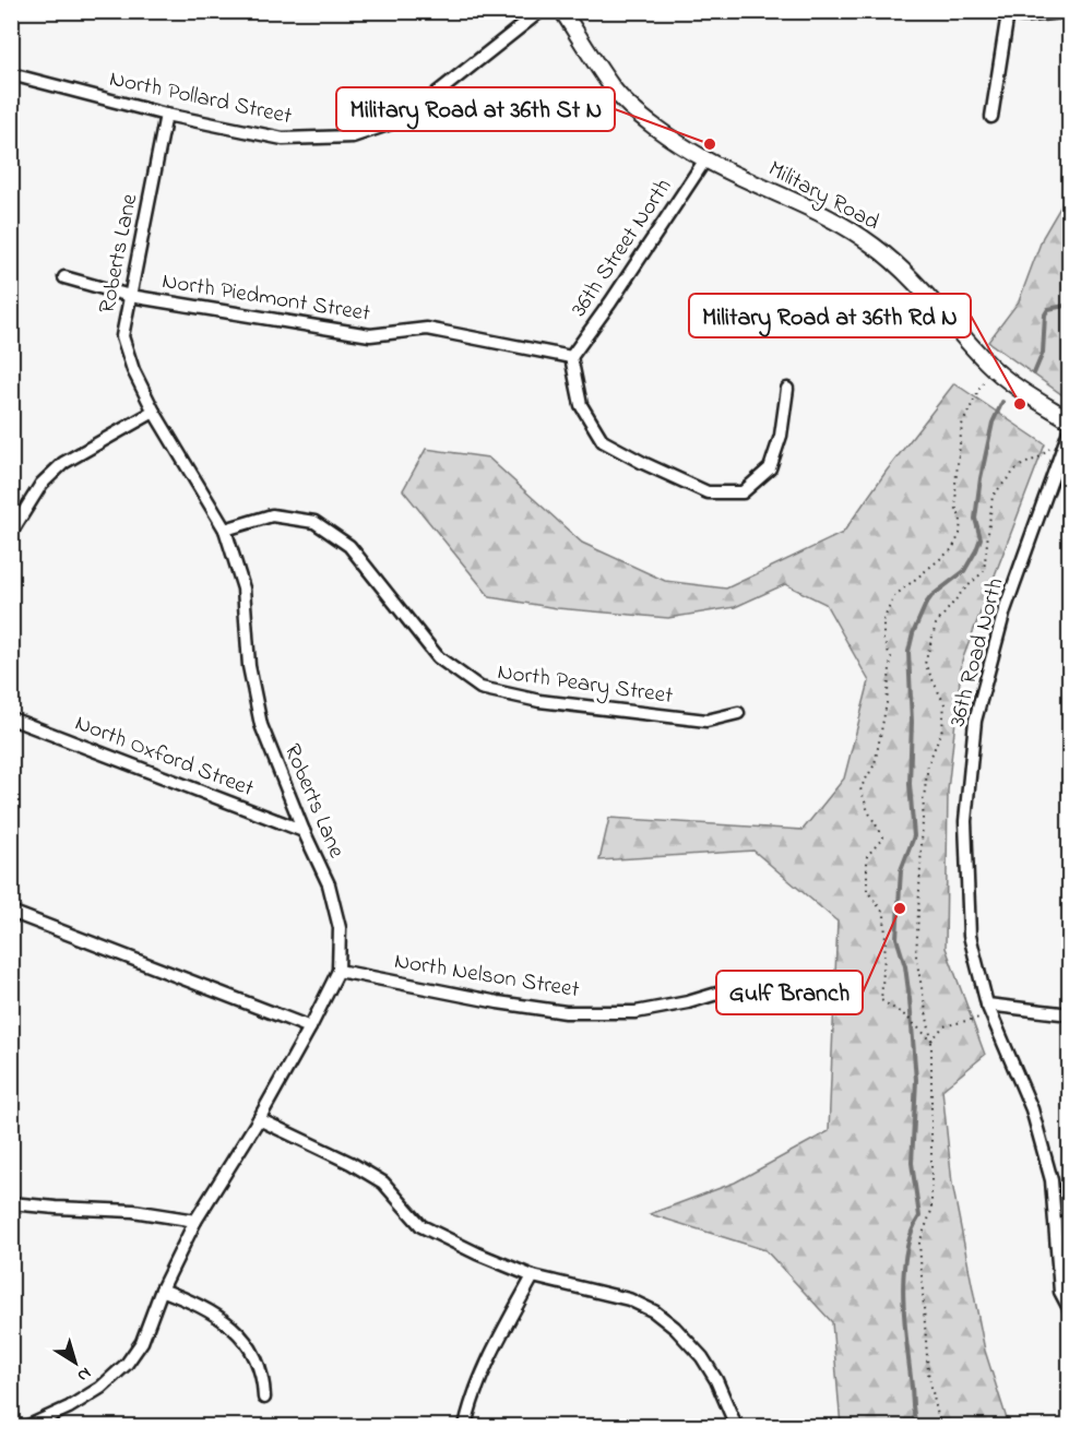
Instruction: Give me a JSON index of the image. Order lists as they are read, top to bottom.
{
  "streets": {
    "main road": ["Military Road"],
    "street": [
      "North Pollard Street",
      "36th Street North",
      "Roberts Lane",
      "North Piedmont Street",
      "36th Road North",
      "North Peary Street",
      "North Oxford Street",
      "North Nelson Street"
    ]
  },
  "crossings": [
    ["North Pollard Street", "Roberts Lane"],
    ["Military Road", "36th Street North"],
    ["36th Street North", "North Piedmont Street"],
    ["Roberts Lane", "North Piedmont Street"],
    ["Roberts Lane", "North Peary Street"],
    ["Roberts Lane", "North Oxford Street"],
    ["Roberts Lane", "North Nelson Street"]
  ],
  "places": ["Military Road at 36th St N", "Military Road at 36th Rd N", "Gulf Branch"],
  "north": "bottom right"
}
